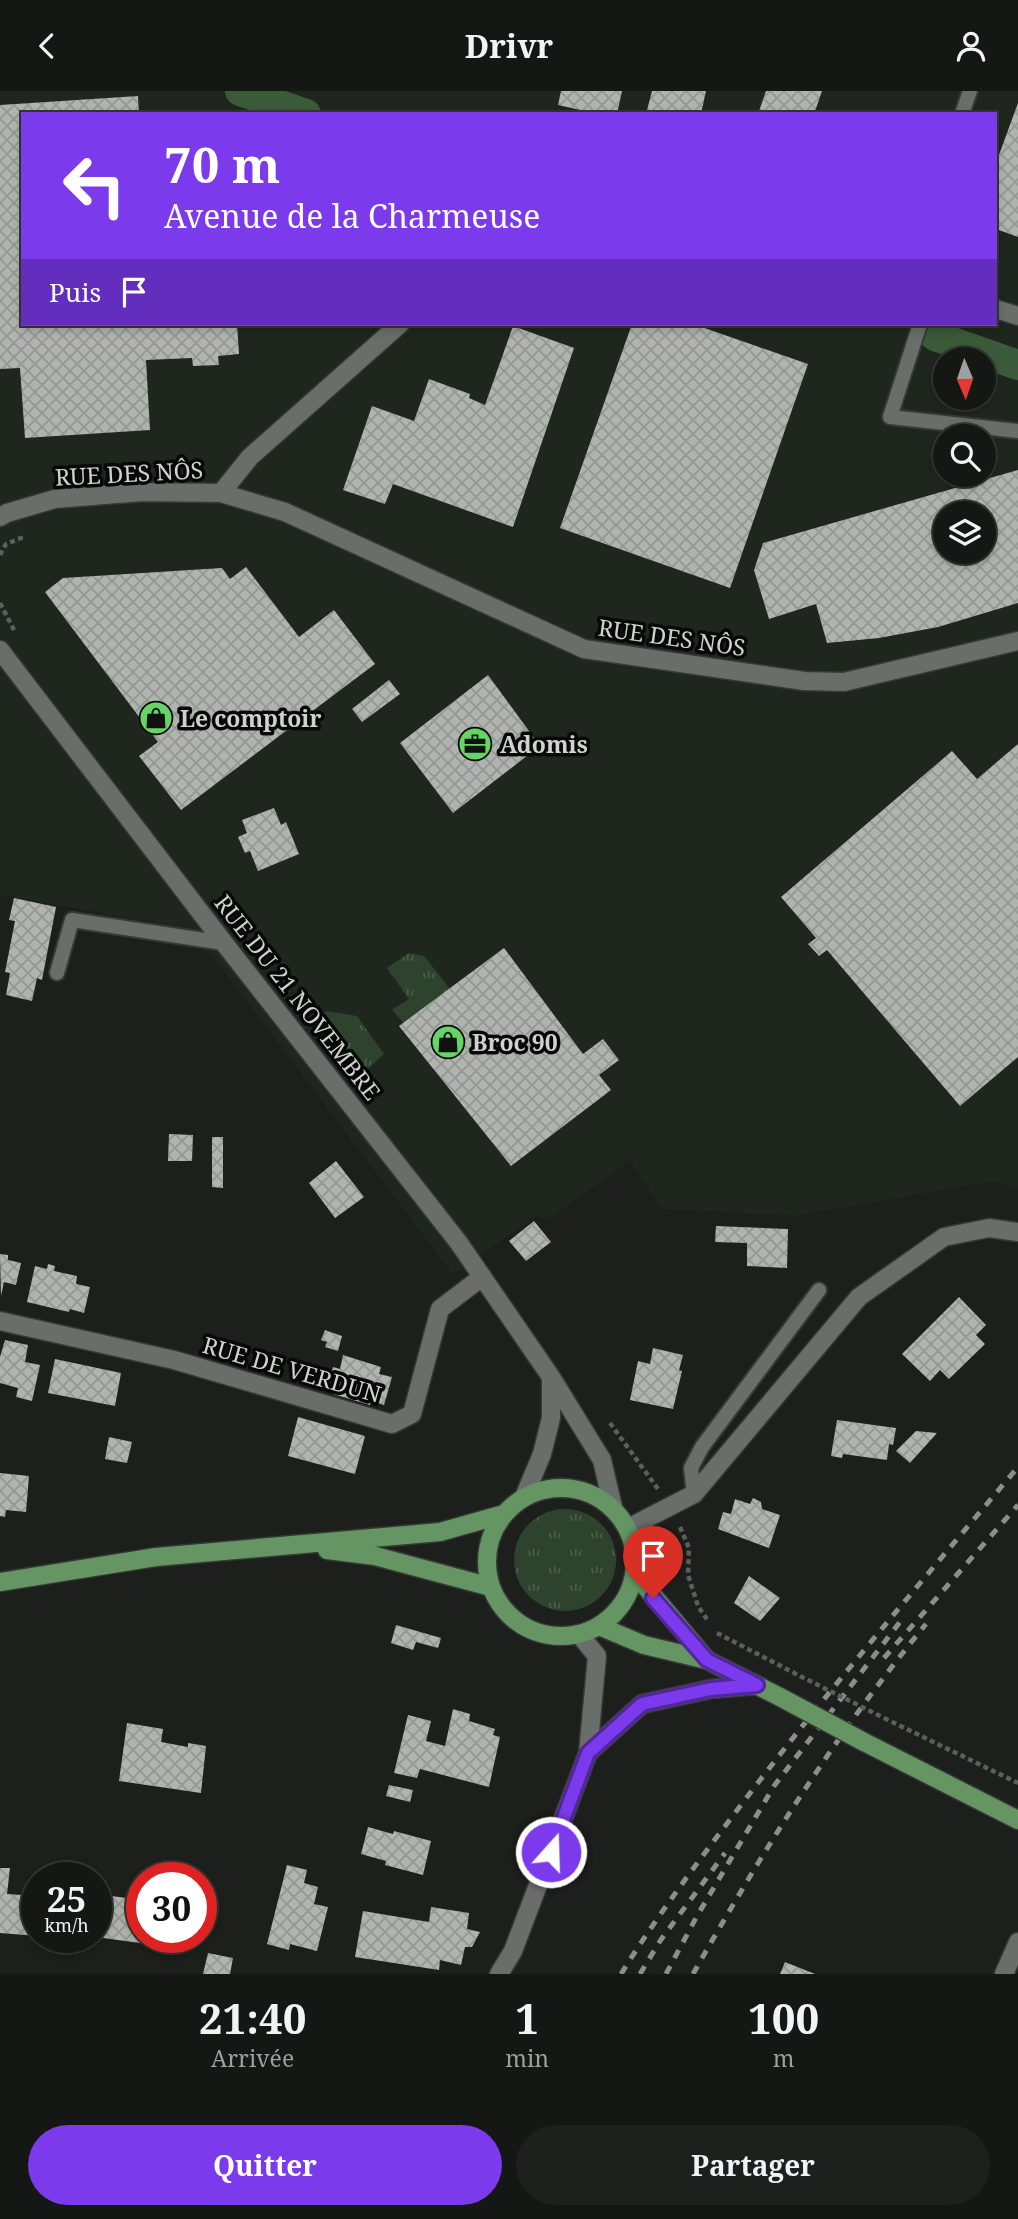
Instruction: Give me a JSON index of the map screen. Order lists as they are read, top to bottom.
{
  "streets": {
    "street": ["RUE DES NÔS", "RUE DU 21 NOVEMBRE", "RUE DE VERDUN"]
  },
  "crossings": [
    ["RUE DU 21 NOVEMBRE", "RUE DE VERDUN"]
  ],
  "places": {
    "shop": ["Le comptoir", "Broc 90"],
    "office": ["Adomis"]
  },
  "north": "bottom",
  "page": {
    "header": "Drivr",
    "turn": ["70 m", "Avenue de la Charmeuse"],
    "then": "Puis",
    "speed": "25 km/h",
    "limit": "30",
    "eta": [
      "21:40",
      "Arrivée",
      "1",
      "min",
      "100",
      "m"
    ],
    "buttons": ["Quitter", "Partager"]
  }
}
